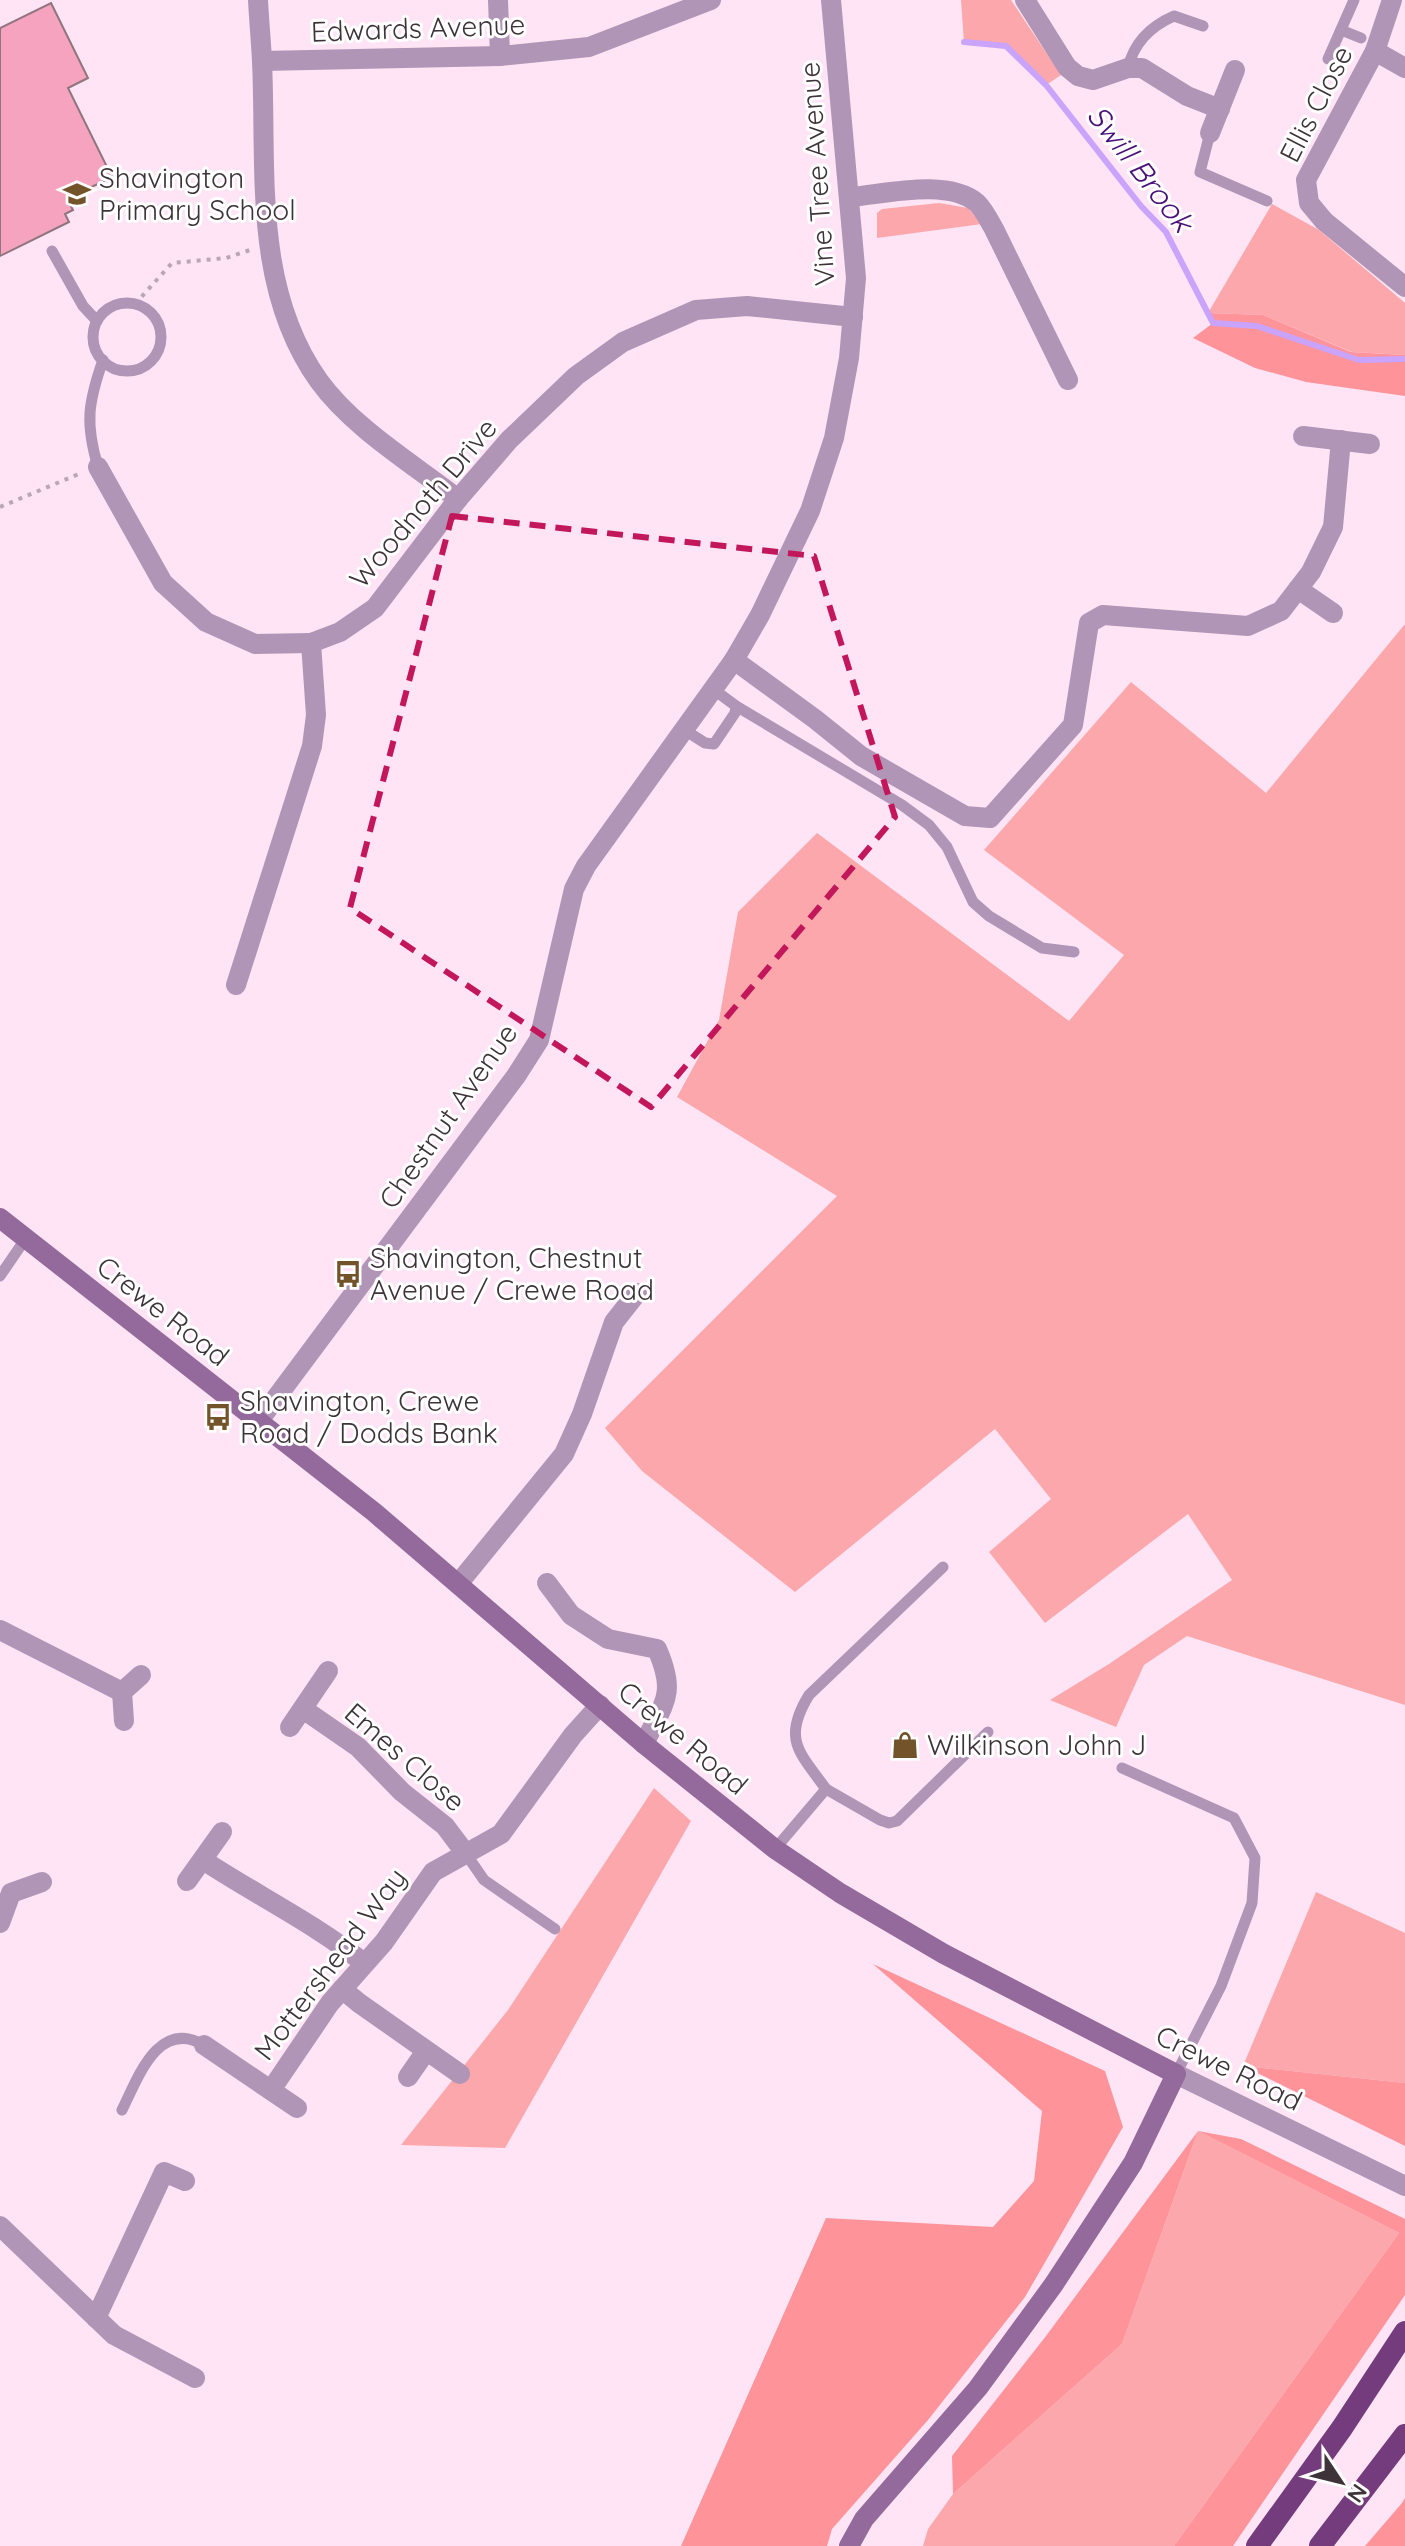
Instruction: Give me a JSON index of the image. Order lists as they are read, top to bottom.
{
  "streets": {
    "main road": ["Crewe Road"],
    "street": [
      "Edwards Avenue",
      "Ellis Close",
      "Vine Tree Avenue",
      "Woodnoth Drive",
      "Chestnut Avenue",
      "Emes Close",
      "Mottershead Way"
    ]
  },
  "crossings": [
    ["Vine Tree Avenue", "Woodnoth Drive"],
    ["Vine Tree Avenue", "Chestnut Avenue"],
    ["Chestnut Avenue", "Crewe Road"],
    ["Crewe Road", "Mottershead Way"],
    ["Emes Close", "Mottershead Way"]
  ],
  "water": ["Swill Brook"],
  "places": {
    "school or university": ["Shavington Primary School"],
    "bus stop": ["Shavington, Chestnut Avenue / Crewe Road", "Shavington, Crewe Road / Dodds Bank"],
    "shop": ["Wilkinson John J"]
  },
  "north": "bottom right"
}
